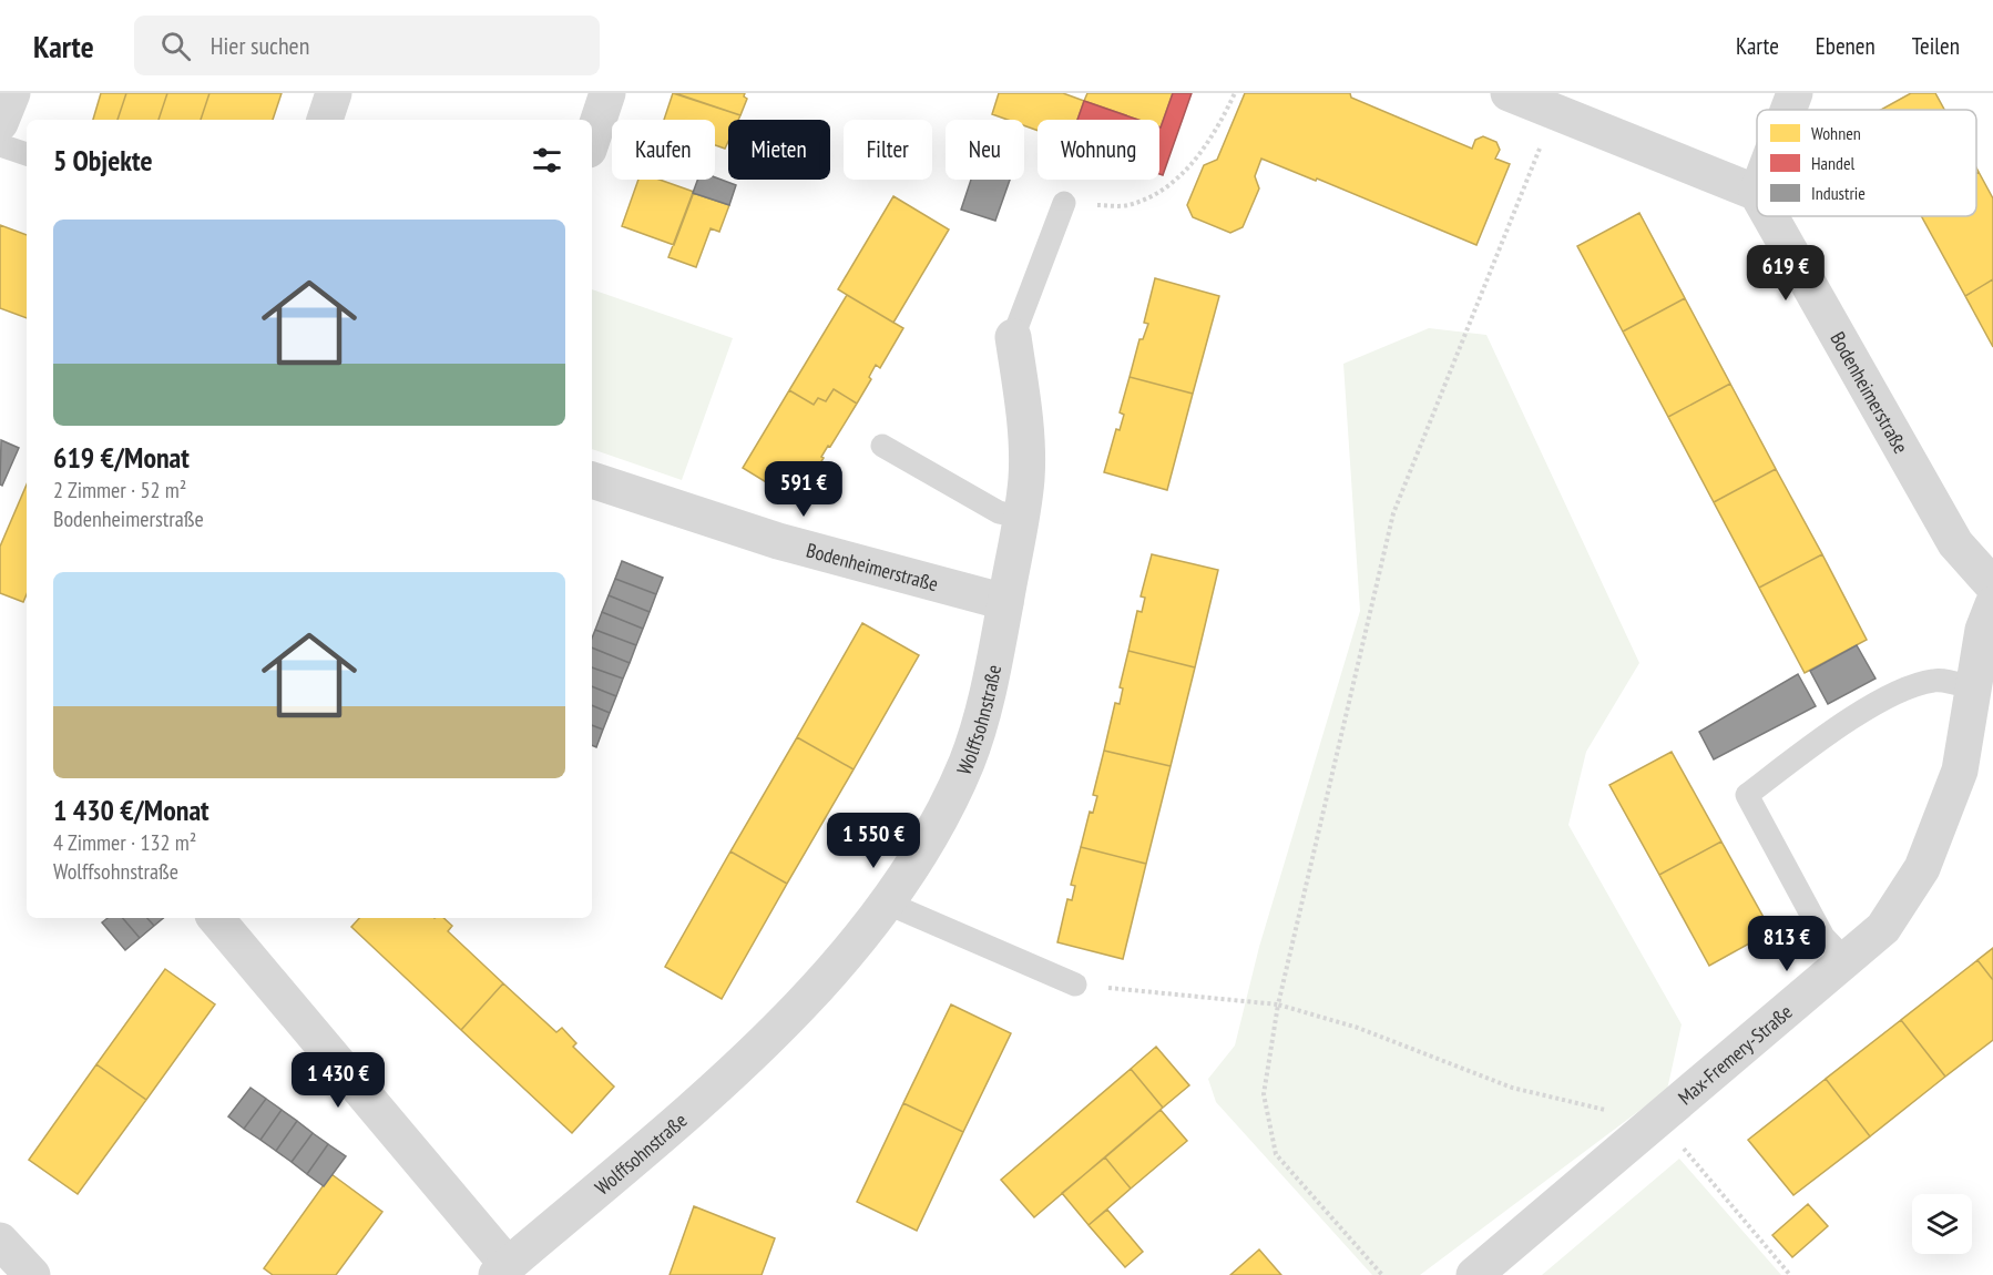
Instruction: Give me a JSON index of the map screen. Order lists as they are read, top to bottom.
{
  "streets": {
    "street": ["Bodenheimerstraße", "Wolffsohnstraße", "Max-Fremery-Straße"]
  },
  "crossings": [
    ["Bodenheimerstraße", "Wolffsohnstraße"]
  ],
  "legend": ["Wohnen", "Handel", "Industrie"],
  "page": {
    "header": "Karte",
    "search": "Hier suchen",
    "nav": ["Karte", "Ebenen", "Teilen"],
    "chip": [
      "Kaufen",
      "Mieten",
      "Filter",
      "Neu",
      "Wohnung"
    ],
    "heading": "5 Objekte",
    "list": [
      {
        "name": "619 €/Monat",
        "note": "2 Zimmer · 52 m² · Bodenheimerstraße"
      },
      {
        "name": "1 430 €/Monat",
        "note": "4 Zimmer · 132 m² · Wolffsohnstraße"
      }
    ],
    "price": [
      "619 €",
      "591 €",
      "1 550 €",
      "813 €",
      "1 430 €"
    ]
  }
}
